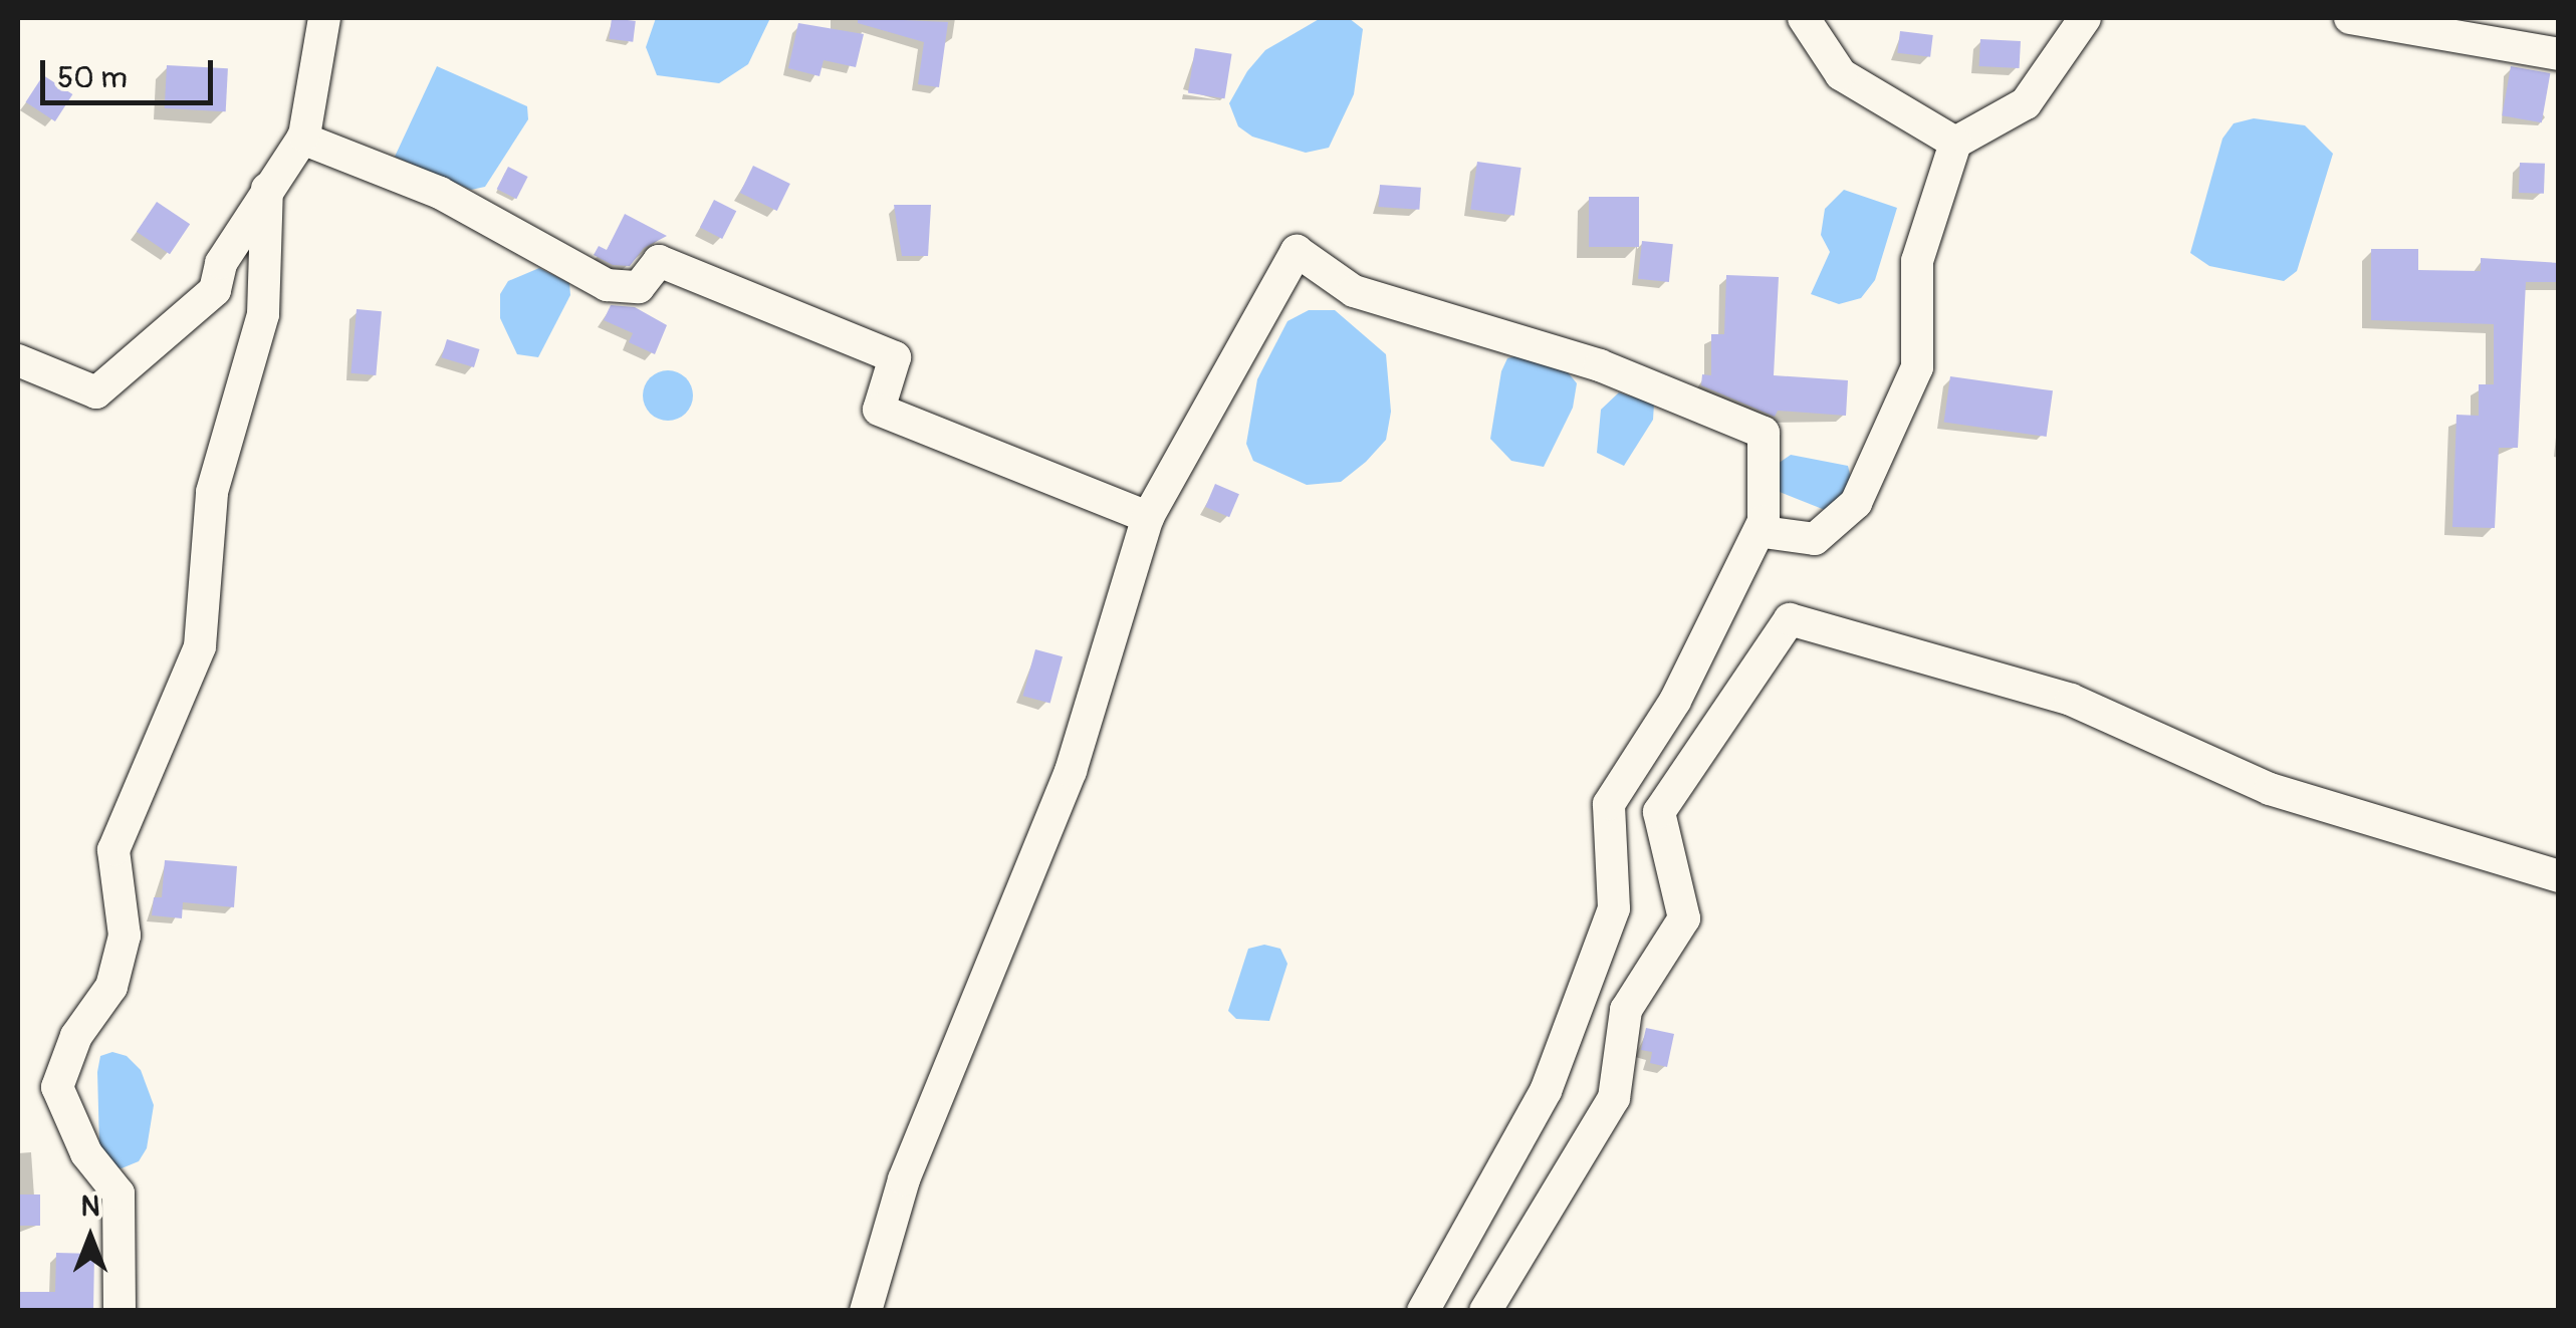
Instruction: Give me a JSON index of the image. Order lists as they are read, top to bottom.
{
  "scale_bar": "50 m",
  "north": "top"
}
